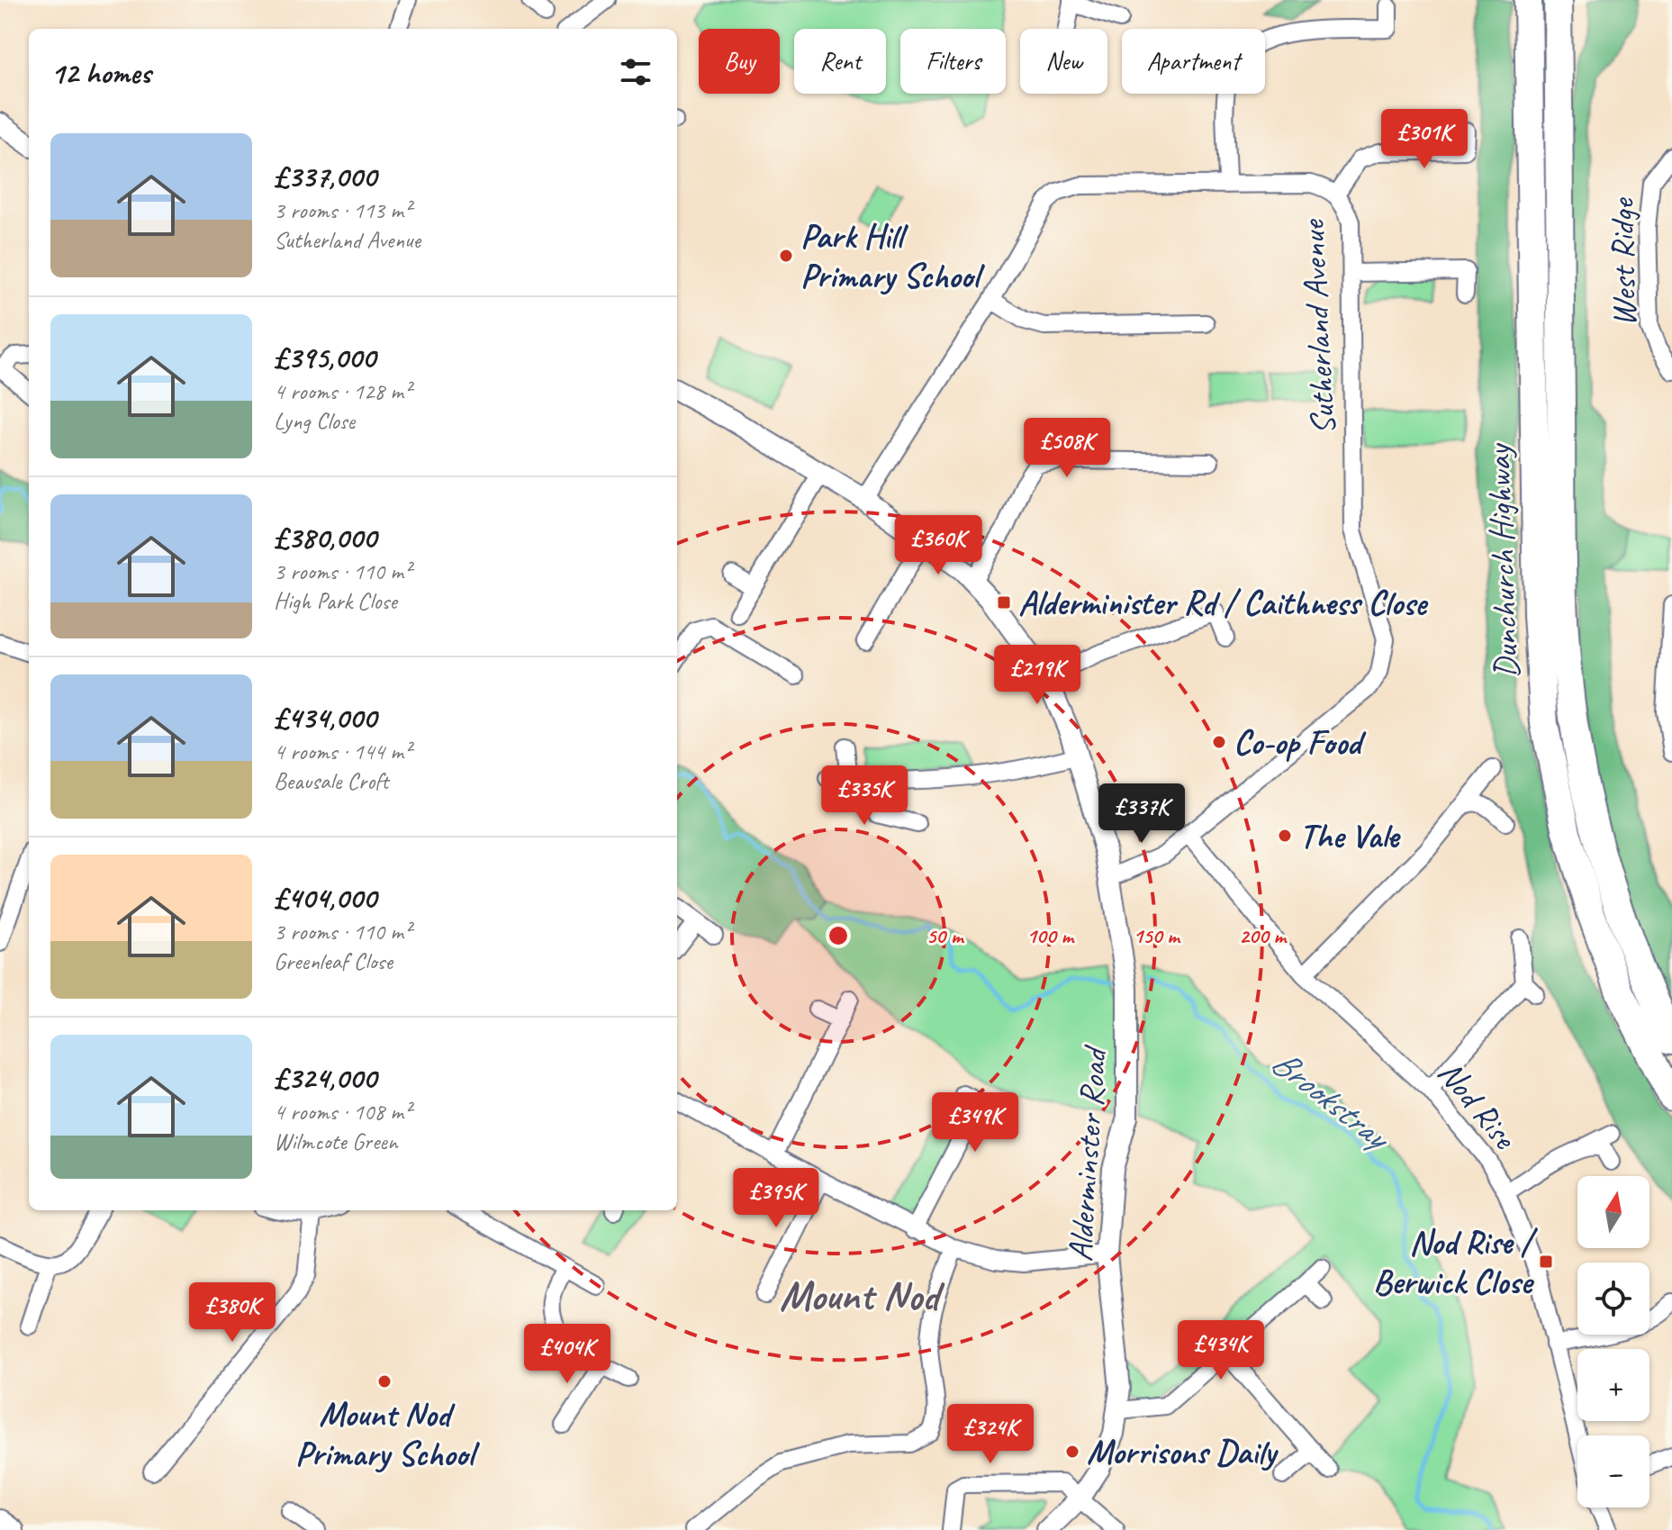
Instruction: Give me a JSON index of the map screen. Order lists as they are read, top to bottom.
{
  "streets": {
    "highway": ["Dunchurch Highway"],
    "street": [
      "West Ridge",
      "Sutherland Avenue",
      "Nod Rise",
      "Alderminster Road"
    ]
  },
  "crossings": [
    ["Sutherland Avenue", "Nod Rise"],
    ["Sutherland Avenue", "Alderminster Road"]
  ],
  "districts": ["Mount Nod"],
  "water": ["Brookstray"],
  "places": {
    "other": [
      "Park Hill Primary School",
      "Co-op Food",
      "The Vale",
      "Mount Nod Primary School",
      "Morrisons Daily"
    ],
    "transit": ["Alderminister Rd / Caithness Close", "Nod Rise / Berwick Close"]
  },
  "north": "top",
  "page": {
    "chip": [
      "Buy",
      "Rent",
      "Filters",
      "New",
      "Apartment"
    ],
    "heading": "12 homes",
    "price": [
      "£301K",
      "£508K",
      "£360K",
      "£219K",
      "£335K",
      "£337K",
      "£349K",
      "£395K",
      "£380K",
      "£434K",
      "£404K",
      "£324K"
    ],
    "list": [
      {
        "name": "£337,000",
        "note": "3 rooms · 113 m² · Sutherland Avenue"
      },
      {
        "name": "£395,000",
        "note": "4 rooms · 128 m² · Lyng Close"
      },
      {
        "name": "£380,000",
        "note": "3 rooms · 110 m² · High Park Close"
      },
      {
        "name": "£434,000",
        "note": "4 rooms · 144 m² · Beausale Croft"
      },
      {
        "name": "£404,000",
        "note": "3 rooms · 110 m² · Greenleaf Close"
      },
      {
        "name": "£324,000",
        "note": "4 rooms · 108 m² · Wilmcote Green"
      }
    ],
    "map_buttons": ["+", "−"]
  },
  "rings": [
    "50 m",
    "100 m",
    "150 m",
    "200 m"
  ]
}
